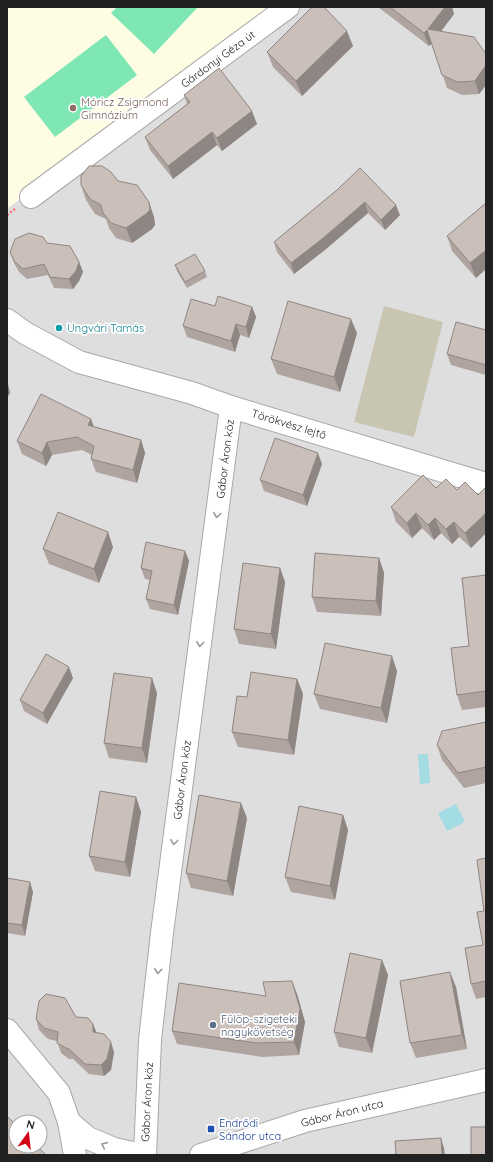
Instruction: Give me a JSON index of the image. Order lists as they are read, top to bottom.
{
  "streets": {
    "street": [
      "Gárdonyi Géza út",
      "Törökvész lejtő",
      "Gábor Áron köz",
      "Gábor Áron utca"
    ]
  },
  "crossings": [
    ["Törökvész lejtő", "Gábor Áron köz"]
  ],
  "one_way": ["Gábor Áron köz"],
  "places": {
    "other": ["Móricz Zsigmond Gimnázium", "Ungvári Tamás", "Fülöp-szigeteki nagykövetség"],
    "transit": ["Endrődi Sándor utca"]
  },
  "north": "top"
}
